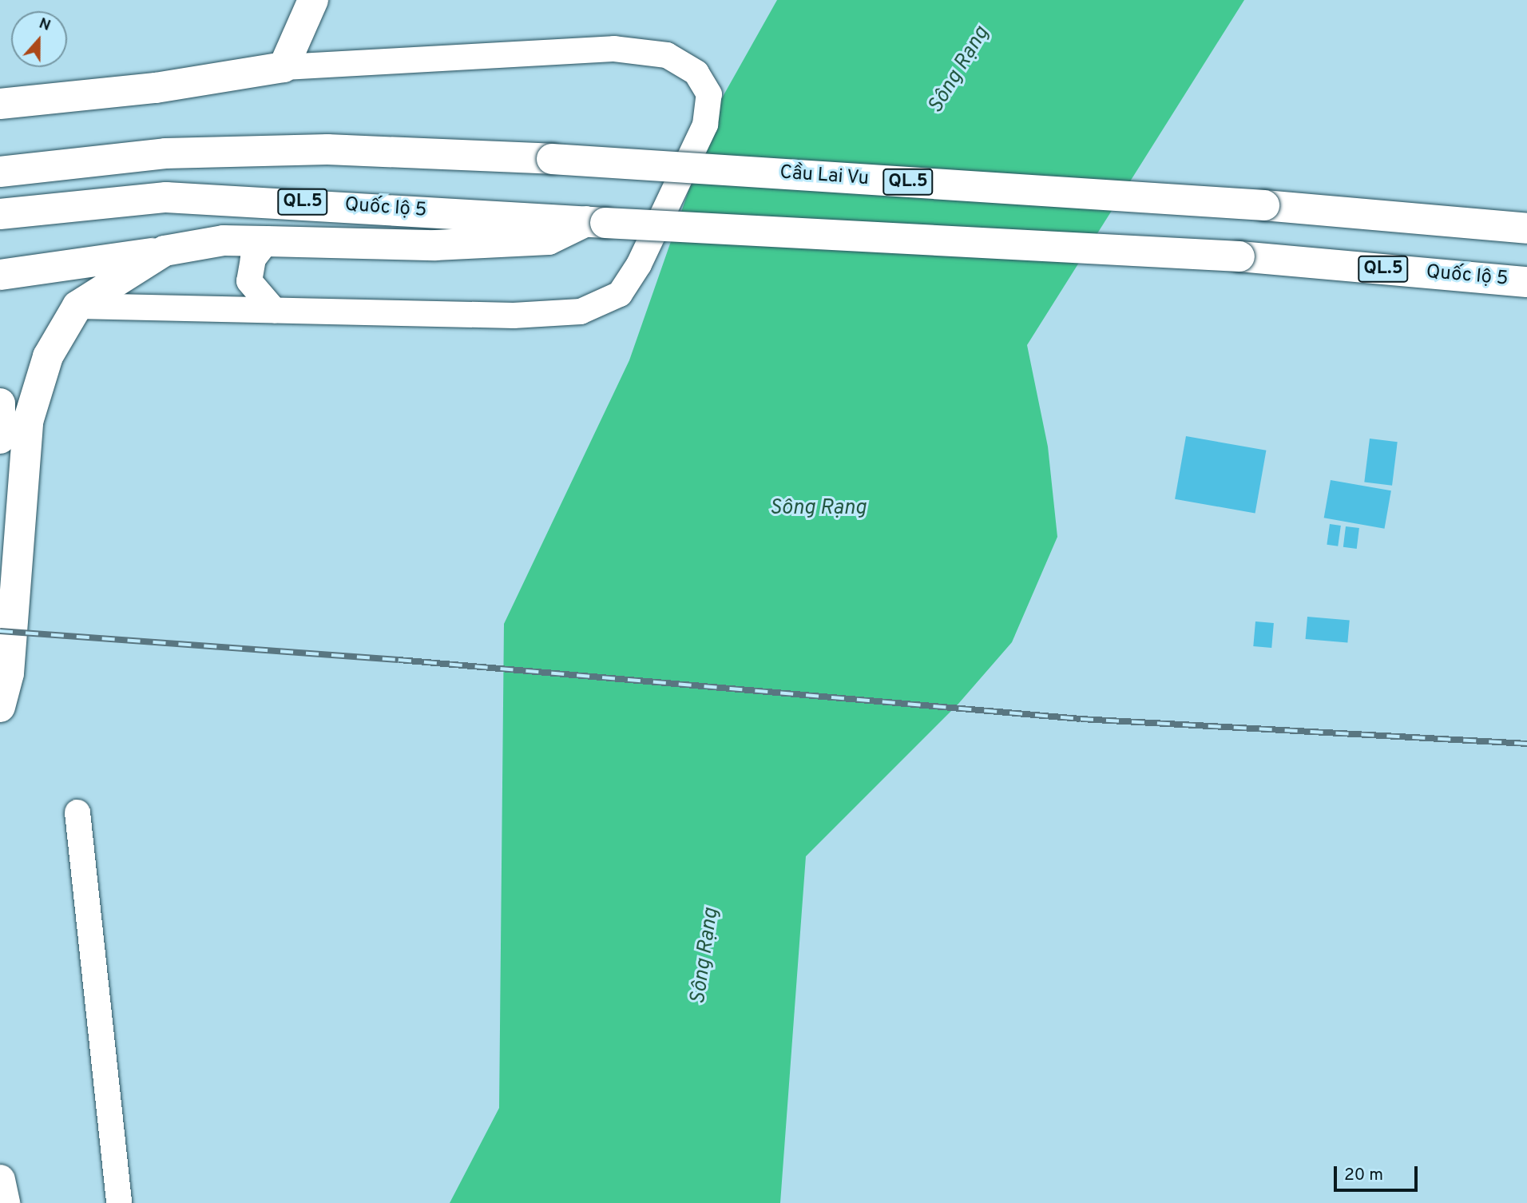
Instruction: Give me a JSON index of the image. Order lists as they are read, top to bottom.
{
  "streets": {
    "main road": ["Cầu Lai Vu", "QL.5", "Quốc lộ 5"]
  },
  "water": ["Sông Rạng"],
  "scale_bar": "20 m",
  "north": "top"
}
